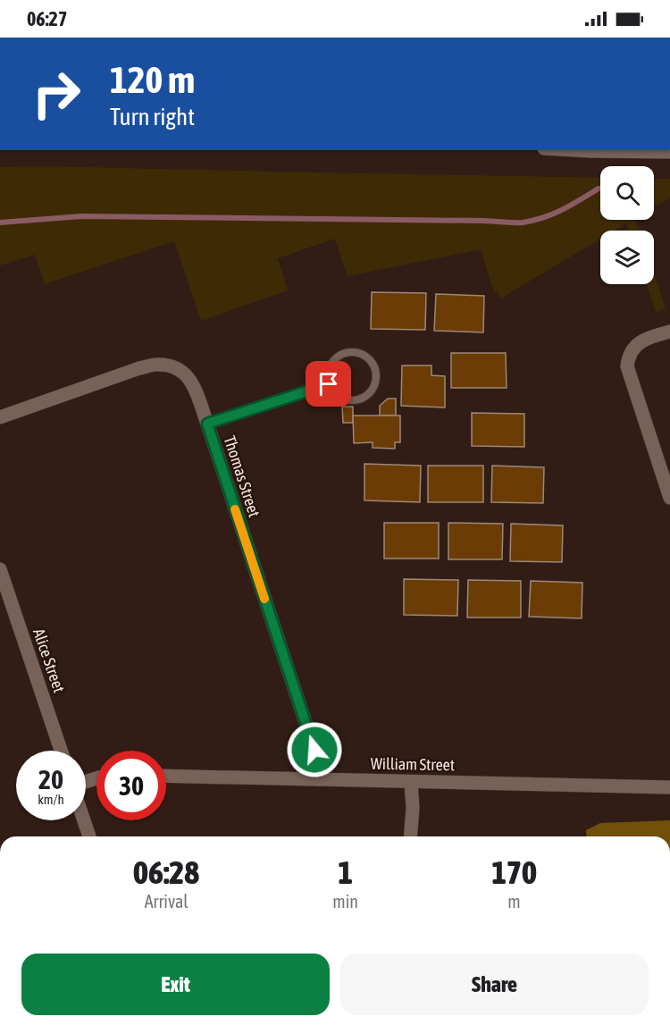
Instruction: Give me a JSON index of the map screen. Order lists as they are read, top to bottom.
{
  "streets": {
    "street": ["Thomas Street", "Alice Street", "William Street"]
  },
  "crossings": [
    ["Thomas Street", "William Street"]
  ],
  "page": {
    "status": "06:27",
    "turn": ["120 m", "Turn right"],
    "speed": "20 km/h",
    "limit": "30",
    "eta": [
      "06:28",
      "Arrival",
      "1",
      "min",
      "170",
      "m"
    ],
    "buttons": ["Exit", "Share"]
  }
}
